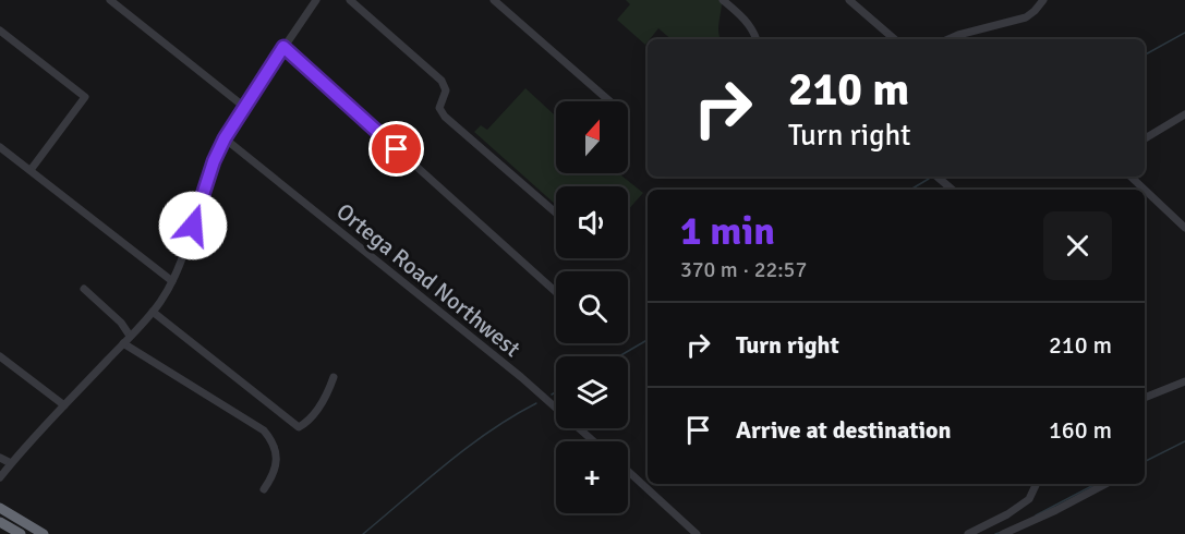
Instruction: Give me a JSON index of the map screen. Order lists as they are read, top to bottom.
{
  "streets": {
    "street": ["Ortega Road Northwest"]
  },
  "north": "top",
  "page": {
    "turn": ["210 m", "Turn right"],
    "map_buttons": "+",
    "heading": ["1 min", "370 m · 22:57"],
    "list": [
      {
        "name": "Turn right",
        "value": "210 m"
      },
      {
        "name": "Arrive at destination",
        "value": "160 m"
      }
    ]
  }
}
